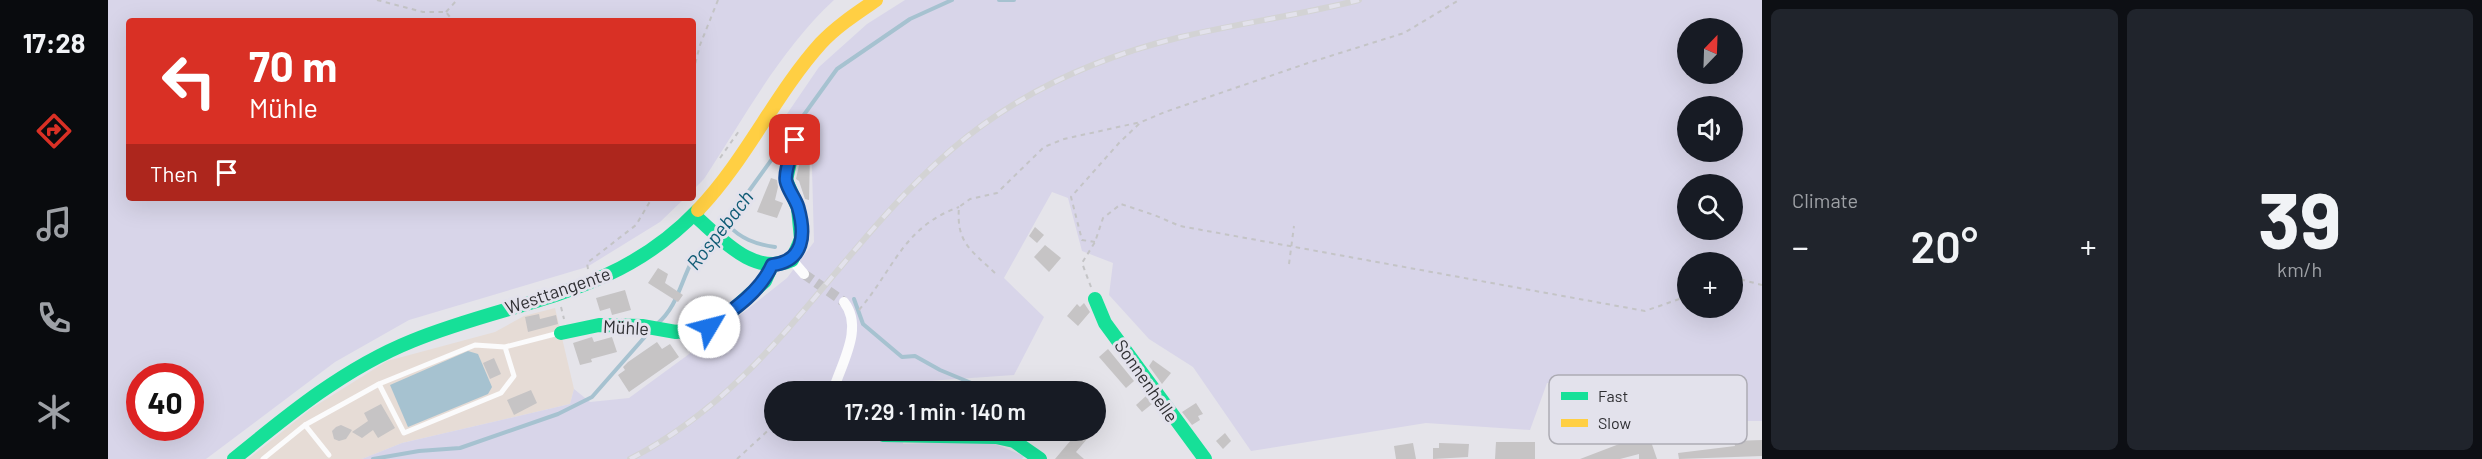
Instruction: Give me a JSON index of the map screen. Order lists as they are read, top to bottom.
{
  "streets": {
    "street": ["Westtangente", "Mühle", "Sonnenhelle"]
  },
  "water": ["Rospebach"],
  "legend": ["Fast", "Slow"],
  "north": "top right",
  "page": {
    "tabs": "17:28",
    "tile": [
      "Climate",
      ["39", "km/h"]
    ],
    "map_buttons": "+",
    "turn": ["70 m", "Mühle"],
    "then": "Then",
    "heat": ["−", "20°", "+"],
    "limit": "40",
    "trip": "17:29 · 1 min · 140 m"
  }
}
